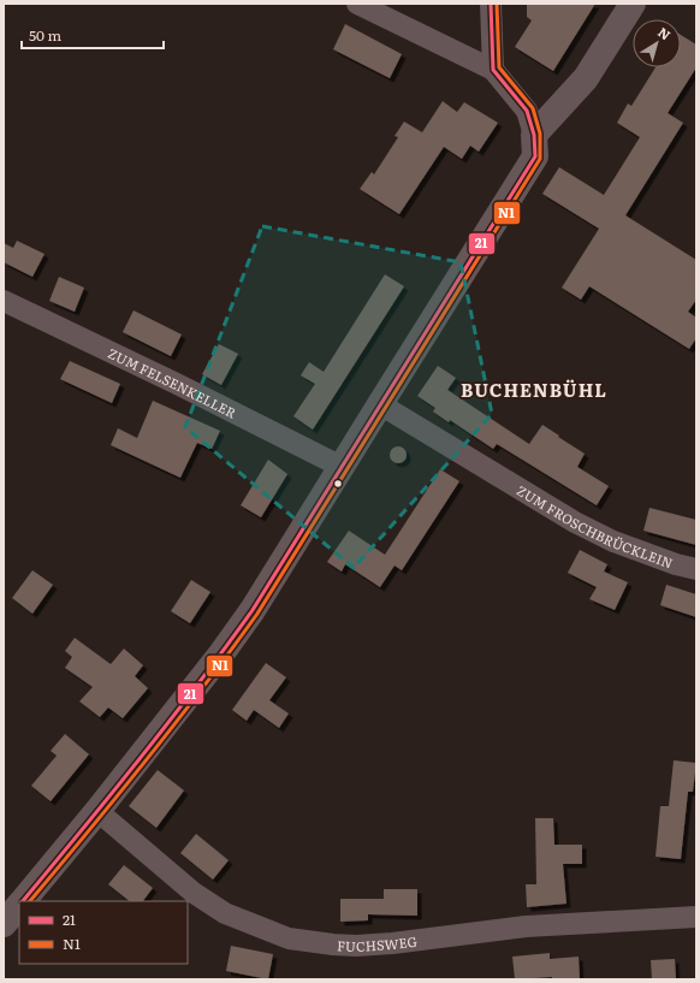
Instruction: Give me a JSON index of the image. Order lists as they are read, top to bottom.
{
  "streets": {
    "street": ["ZUM FELSENKELLER", "ZUM FROSCHBRÜCKLEIN", "FUCHSWEG"]
  },
  "districts": ["BUCHENBÜHL"],
  "lines": ["transit line 21", "transit line N1"],
  "legend": ["21", "N1"],
  "scale_bar": "50 m",
  "north": "top right"
}
